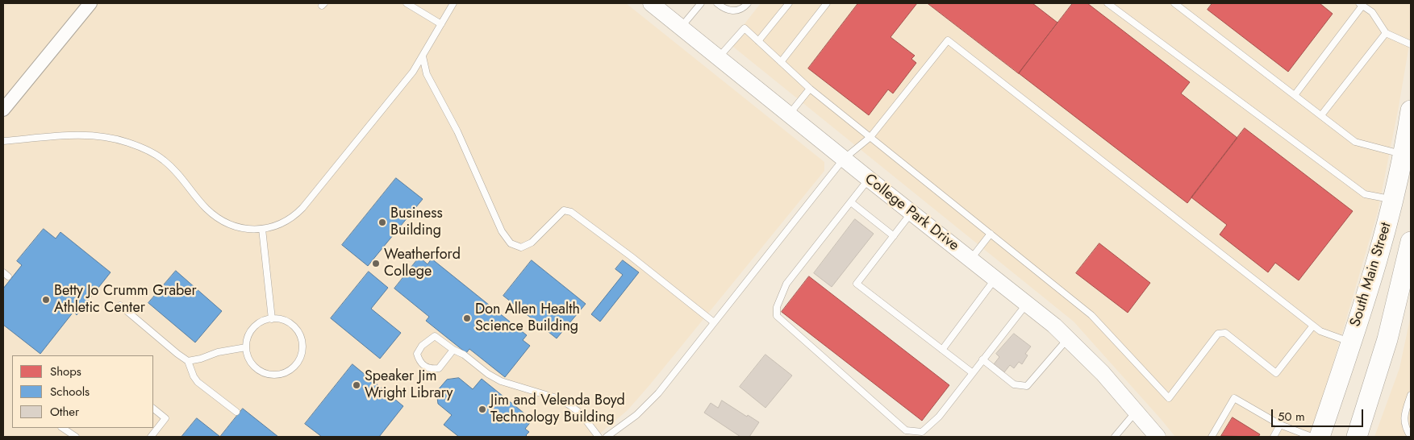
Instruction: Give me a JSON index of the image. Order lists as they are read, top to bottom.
{
  "streets": {
    "main road": ["South Main Street"],
    "street": ["College Park Drive"]
  },
  "places": [
    "Business Building",
    "Weatherford College",
    "Betty Jo Crumm Graber Athletic Center",
    "Don Allen Health Science Building",
    "Speaker Jim Wright Library",
    "Jim and Velenda Boyd Technology Building"
  ],
  "legend": ["Shops", "Schools", "Other"],
  "scale_bar": "50 m"
}
